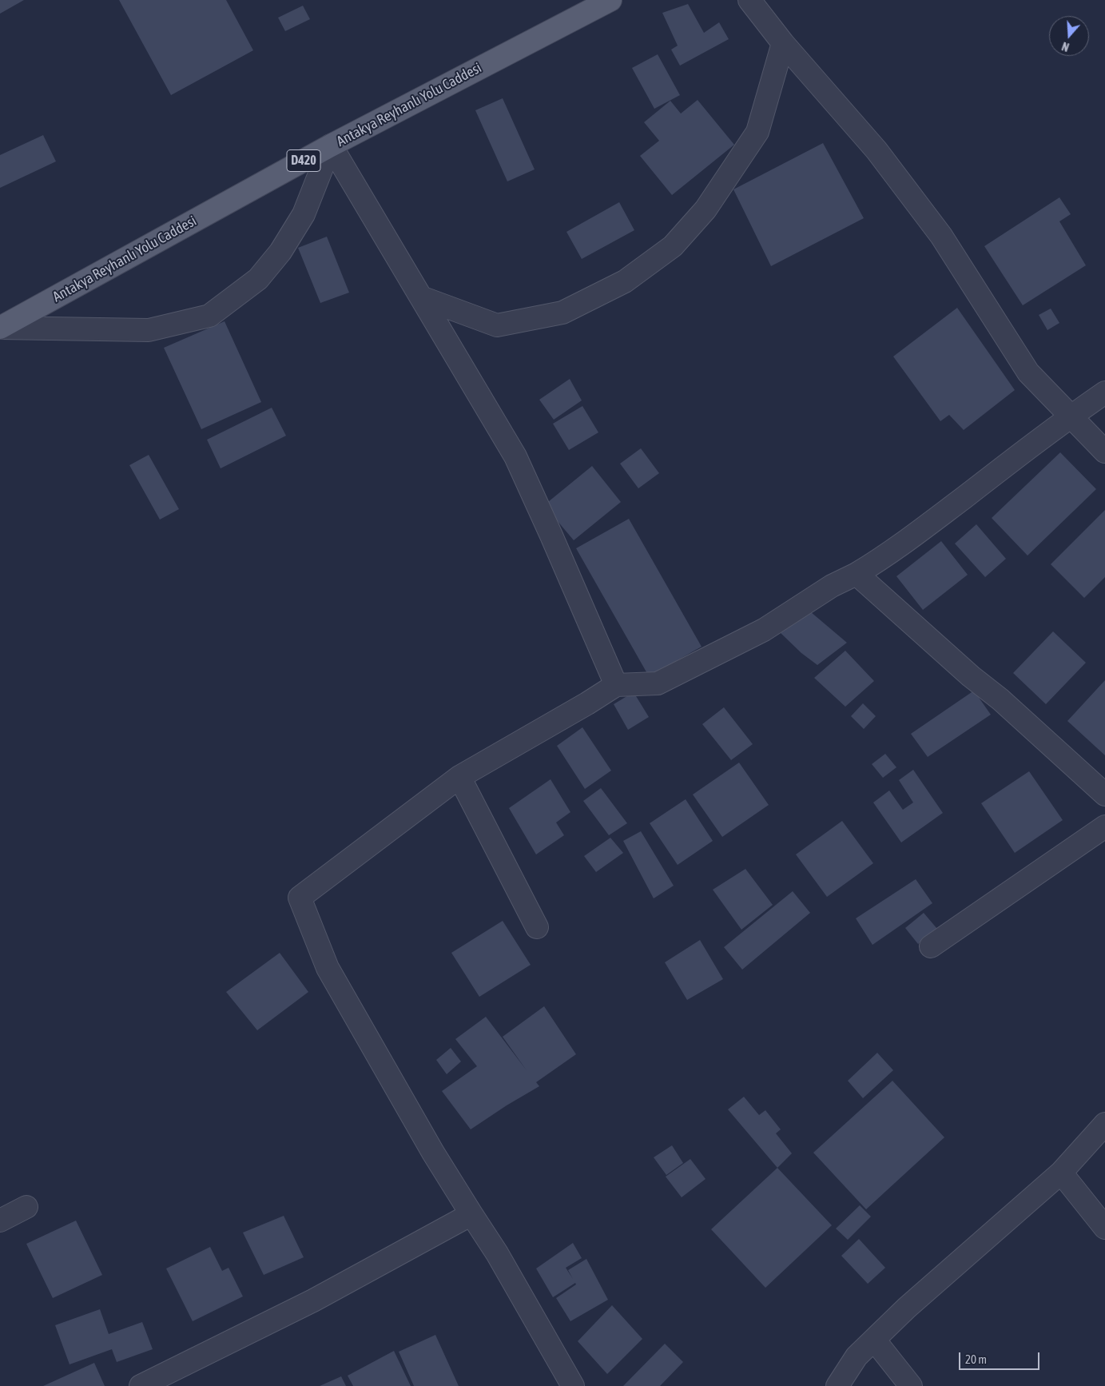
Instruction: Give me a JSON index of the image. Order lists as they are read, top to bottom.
{
  "streets": {
    "main road": ["Antakya Reyhanlı Yolu Caddesi", "D420"]
  },
  "scale_bar": "20 m",
  "north": "bottom"
}
